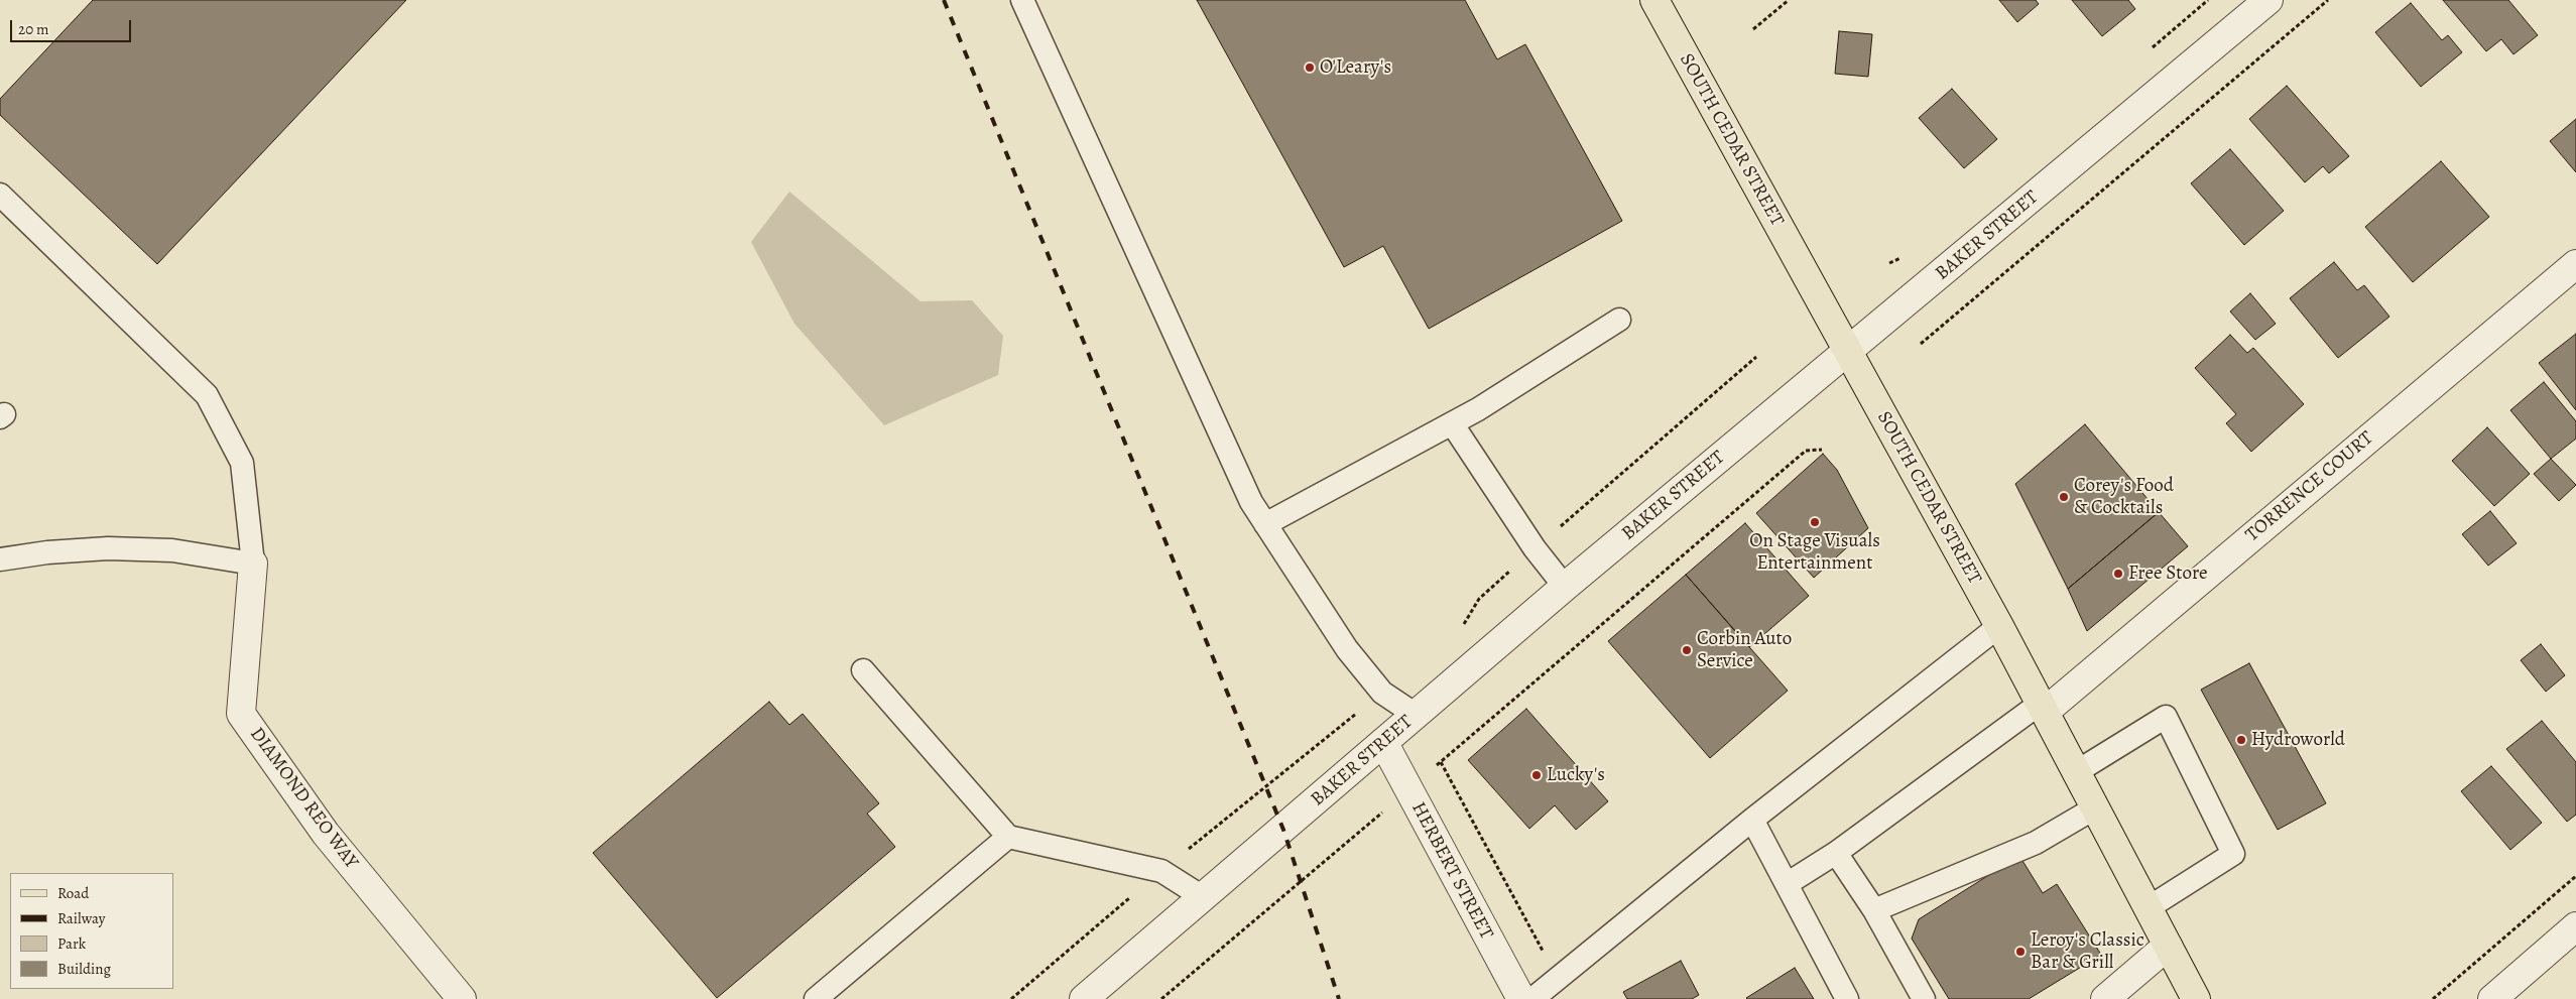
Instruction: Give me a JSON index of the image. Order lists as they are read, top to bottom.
{
  "streets": {
    "main road": ["SOUTH CEDAR STREET"],
    "street": [
      "BAKER STREET",
      "TORRENCE COURT",
      "DIAMOND REO WAY",
      "HERBERT STREET"
    ]
  },
  "crossings": [
    ["SOUTH CEDAR STREET", "BAKER STREET"],
    ["SOUTH CEDAR STREET", "TORRENCE COURT"],
    ["BAKER STREET", "HERBERT STREET"]
  ],
  "places": [
    "O'Leary's",
    "Corey's Food & Cocktails",
    "On Stage Visuals Entertainment",
    "Free Store",
    "Corbin Auto Service",
    "Hydroworld",
    "Lucky's",
    "Leroy's Classic Bar & Grill"
  ],
  "legend": [
    "Road",
    "Railway",
    "Park",
    "Building"
  ],
  "scale_bar": "20 m"
}
